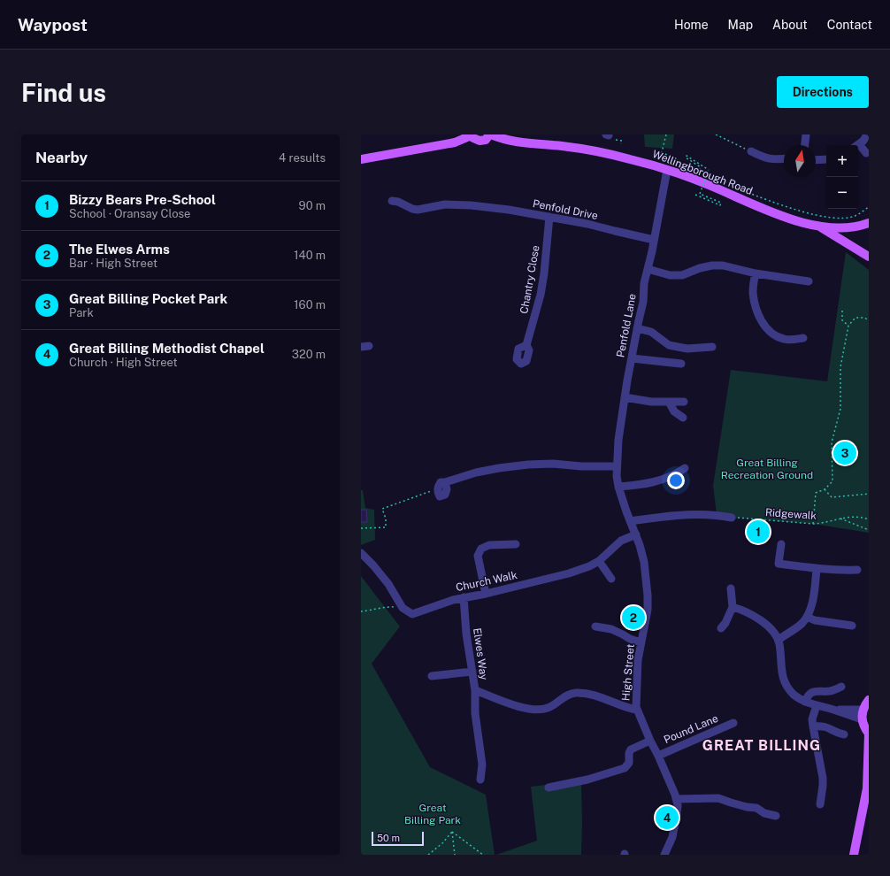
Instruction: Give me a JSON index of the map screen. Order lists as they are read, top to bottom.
{
  "streets": {
    "main road": ["Wellingborough Road"],
    "street": [
      "Penfold Drive",
      "Chantry Close",
      "Penfold Lane",
      "Church Walk",
      "Elwes Way",
      "High Street",
      "Pound Lane"
    ],
    "path": ["Ridgewalk"]
  },
  "crossings": [
    ["Wellingborough Road", "Penfold Lane"],
    ["Penfold Drive", "Chantry Close"],
    ["Penfold Drive", "Penfold Lane"],
    ["Penfold Lane", "High Street"],
    ["Church Walk", "Elwes Way"],
    ["Church Walk", "High Street"],
    ["Elwes Way", "High Street"],
    ["High Street", "Pound Lane"]
  ],
  "districts": ["GREAT BILLING"],
  "parks": ["Great Billing Recreation Ground", "Great Billing Park"],
  "scale_bar": "50 m",
  "north": "top",
  "page": {
    "header": "Waypost",
    "nav": [
      "Home",
      "Map",
      "About",
      "Contact"
    ],
    "buttons": "Directions",
    "title": "Find us",
    "heading": ["Nearby", "4 results"],
    "map_buttons": ["+", "−"],
    "list": [
      {
        "mark": "1",
        "name": "Bizzy Bears Pre-School",
        "note": "School · Oransay Close",
        "value": "90 m"
      },
      {
        "mark": "2",
        "name": "The Elwes Arms",
        "note": "Bar · High Street",
        "value": "140 m"
      },
      {
        "mark": "3",
        "name": "Great Billing Pocket Park",
        "note": "Park",
        "value": "160 m"
      },
      {
        "mark": "4",
        "name": "Great Billing Methodist Chapel",
        "note": "Church · High Street",
        "value": "320 m"
      }
    ],
    "pins": [
      "3",
      "1",
      "2",
      "4"
    ],
    "scale": "50 m"
  }
}
